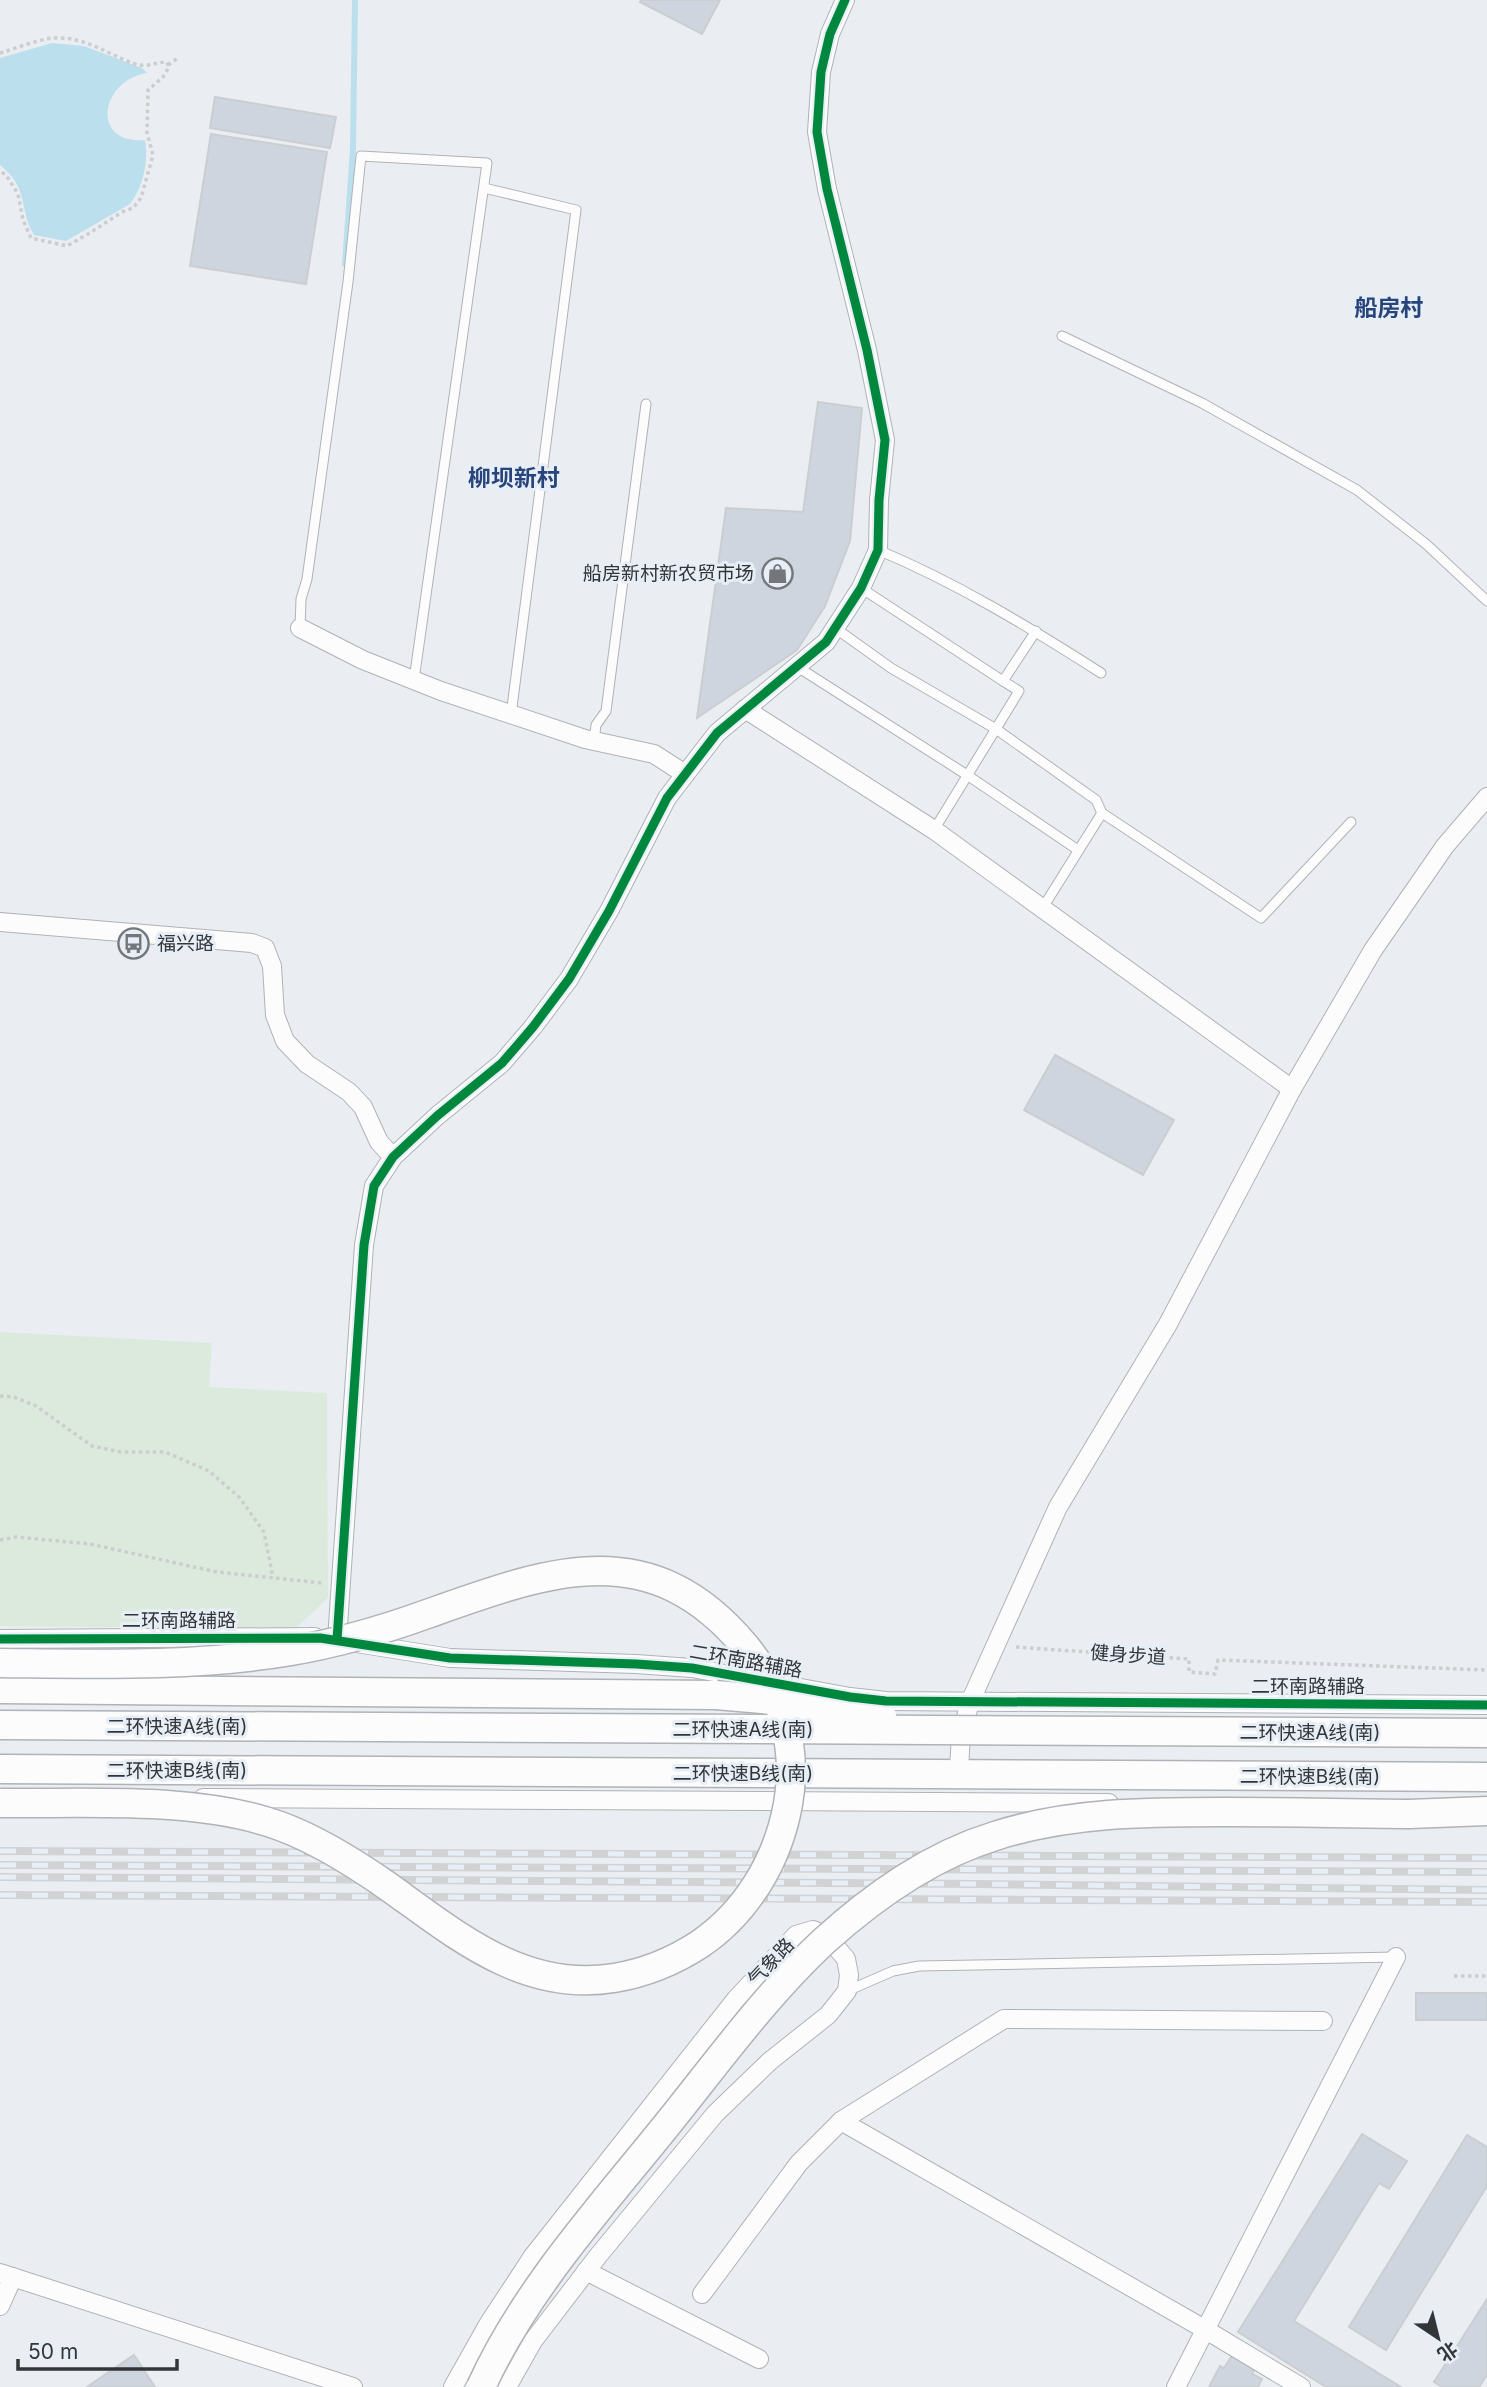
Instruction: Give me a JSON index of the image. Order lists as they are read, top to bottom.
{
  "streets": {
    "highway": ["二环快速A线(南)", "二环快速B线(南)"],
    "street": ["二环南路辅路", "气象路"],
    "path": ["健身步道"]
  },
  "districts": ["船房村", "柳坝新村"],
  "places": {
    "shop": ["船房新村新农贸市场"],
    "bus stop": ["福兴路"]
  },
  "scale_bar": "50 m",
  "north": "bottom right"
}
